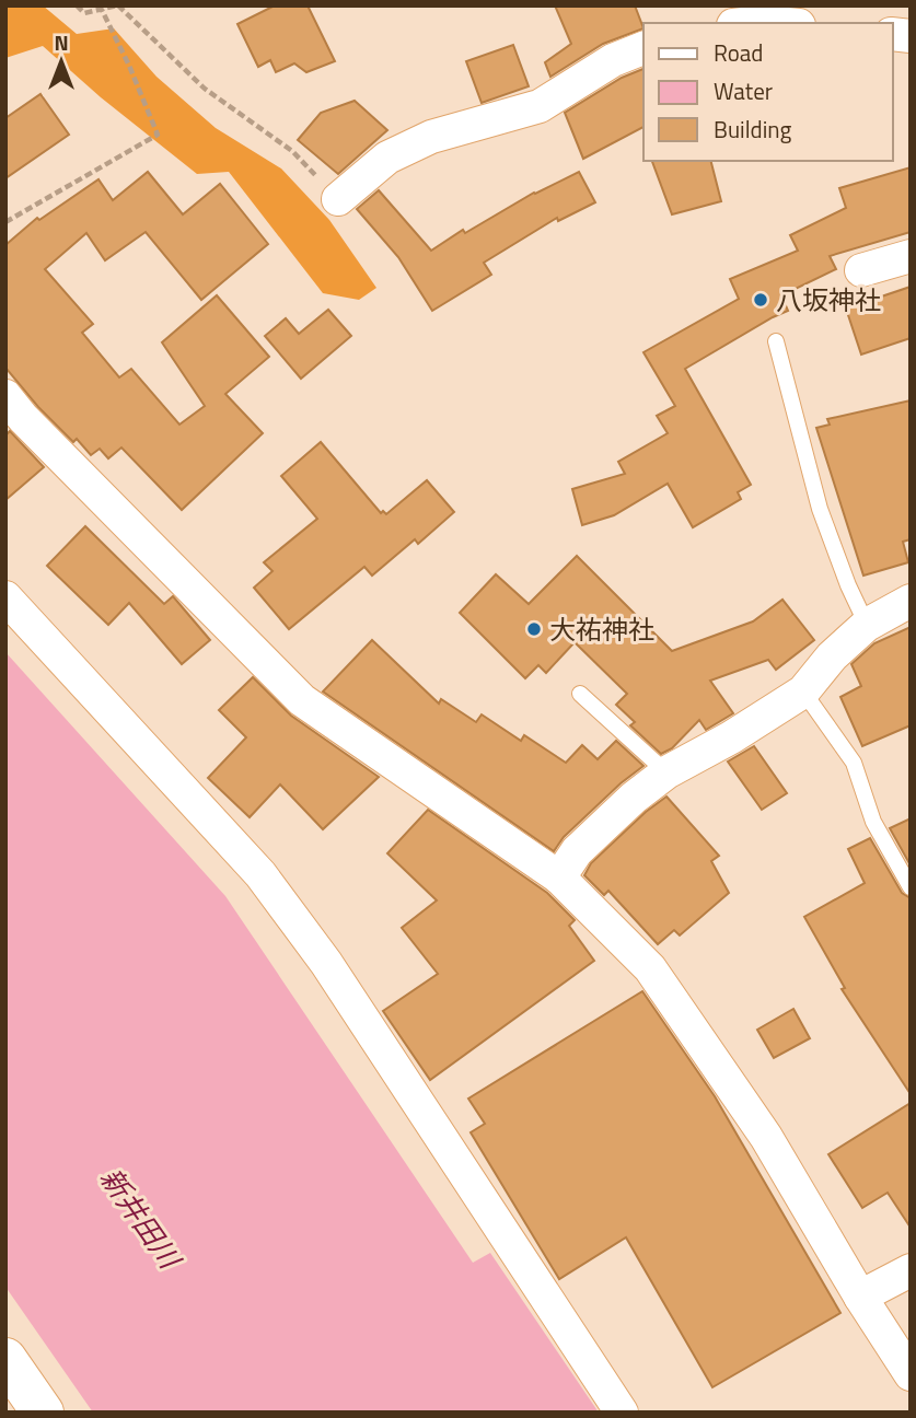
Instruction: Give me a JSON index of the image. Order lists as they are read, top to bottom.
{
  "water": ["新井田川"],
  "places": ["八坂神社", "大祐神社"],
  "legend": ["Road", "Water", "Building"],
  "north": "top"
}
